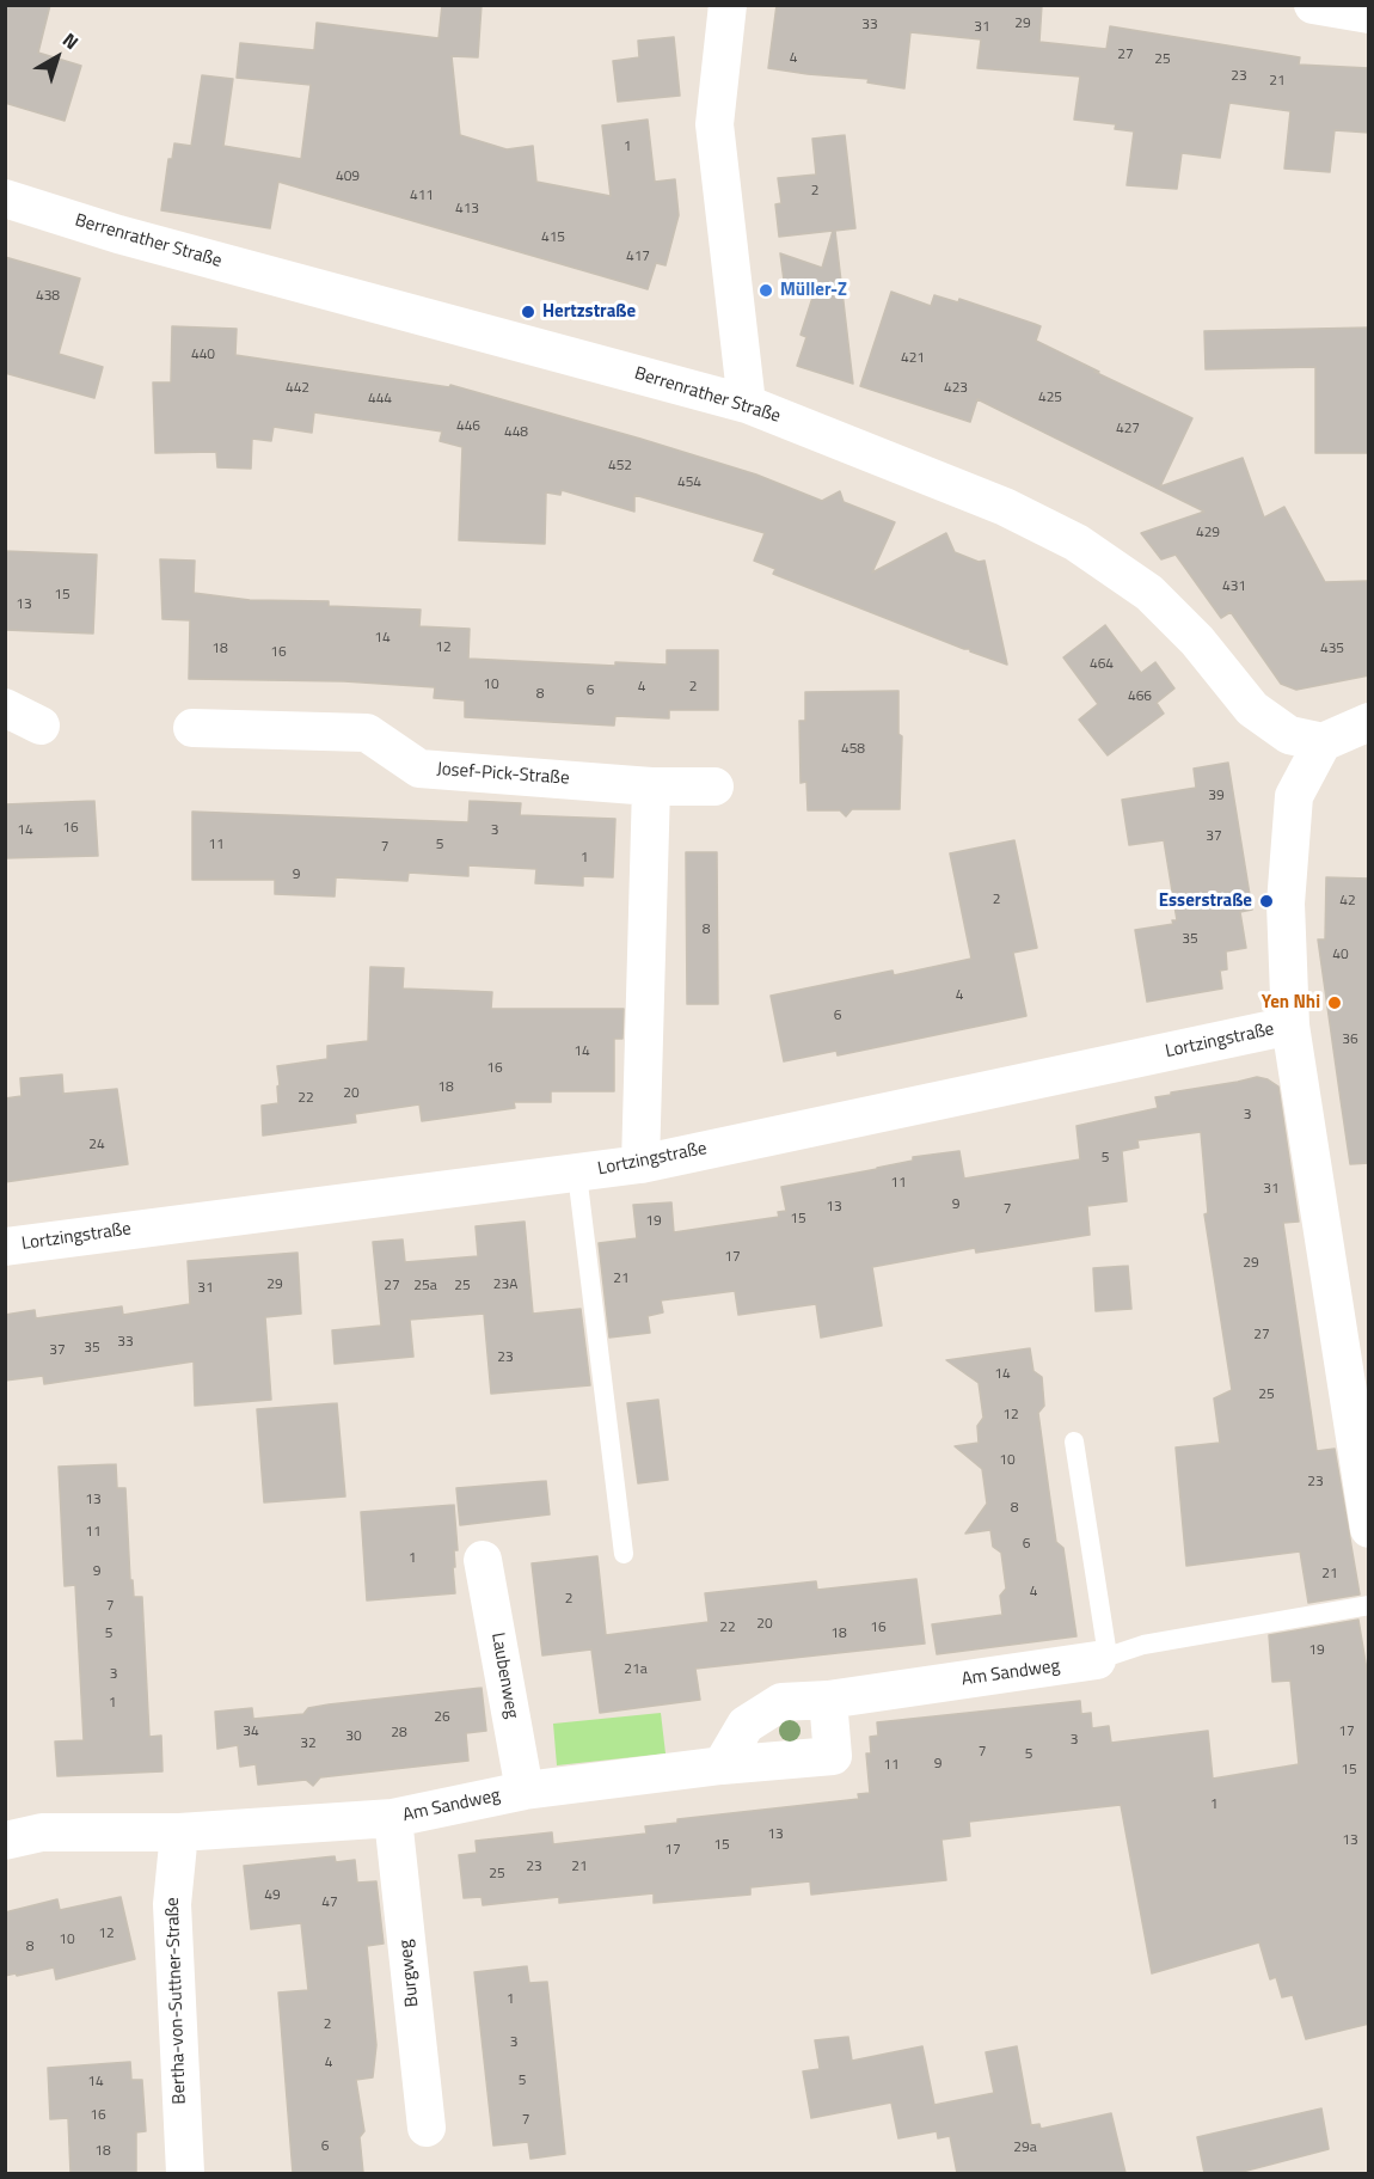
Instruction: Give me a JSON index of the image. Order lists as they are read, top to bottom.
{
  "streets": {
    "street": [
      "Berrenrather Straße",
      "Josef-Pick-Straße",
      "Lortzingstraße",
      "Am Sandweg",
      "Laubenweg",
      "Burgweg",
      "Bertha-von-Suttner-Straße"
    ]
  },
  "crossings": [
    ["Am Sandweg", "Laubenweg"],
    ["Am Sandweg", "Burgweg"],
    ["Am Sandweg", "Bertha-von-Suttner-Straße"]
  ],
  "places": [
    "Müller-Z",
    "Hertzstraße",
    "Esserstraße",
    "Yen Nhi"
  ],
  "house_numbers": [
    "29",
    "33",
    "31",
    "27",
    "4",
    "25",
    "23",
    "21",
    "1",
    "409",
    "2",
    "411",
    "413",
    "415",
    "417",
    "438",
    "440",
    "421",
    "442",
    "423",
    "425",
    "444",
    "446",
    "427",
    "448",
    "452",
    "454",
    "429",
    "431",
    "15",
    "13",
    "14",
    "12",
    "18",
    "435",
    "16",
    "464",
    "10",
    "4",
    "2",
    "6",
    "8",
    "466",
    "458",
    "39",
    "16",
    "14",
    "3",
    "37",
    "11",
    "5",
    "7",
    "1",
    "9",
    "2",
    "42",
    "8",
    "35",
    "40",
    "4",
    "6",
    "36",
    "14",
    "16",
    "18",
    "20",
    "22",
    "3",
    "24",
    "5",
    "11",
    "31",
    "9",
    "13",
    "7",
    "15",
    "19",
    "17",
    "29",
    "21",
    "29",
    "23A",
    "27",
    "25a",
    "25",
    "31",
    "27",
    "33",
    "35",
    "37",
    "23",
    "14",
    "25",
    "12",
    "10",
    "23",
    "13",
    "8",
    "11",
    "6",
    "1",
    "9",
    "21",
    "4",
    "2",
    "7",
    "20",
    "22",
    "16",
    "5",
    "18",
    "19",
    "21a",
    "3",
    "1",
    "26",
    "34",
    "17",
    "28",
    "30",
    "3",
    "32",
    "7",
    "5",
    "9",
    "11",
    "15",
    "1",
    "13",
    "13",
    "15",
    "17",
    "23",
    "21",
    "25",
    "49",
    "47",
    "12",
    "10",
    "8",
    "1",
    "2",
    "3",
    "4",
    "5",
    "14",
    "16",
    "7",
    "6",
    "29a",
    "18"
  ],
  "north": "top right"
}
